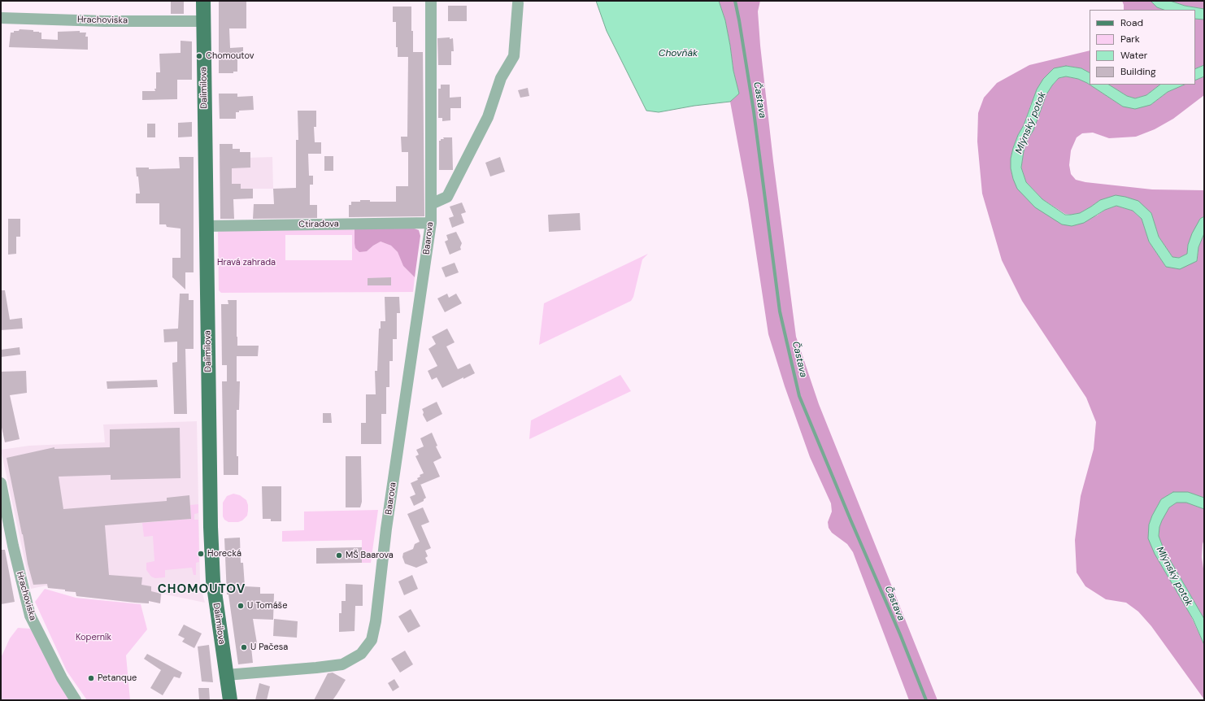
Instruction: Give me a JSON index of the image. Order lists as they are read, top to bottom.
{
  "streets": {
    "main road": ["Dalimilova"],
    "street": ["Hrachoviska", "Ctiradova", "Baarova"]
  },
  "crossings": [
    ["Hrachoviska", "Dalimilova"],
    ["Dalimilova", "Ctiradova"],
    ["Dalimilova", "Baarova"],
    ["Ctiradova", "Baarova"]
  ],
  "districts": ["CHOMOUTOV"],
  "water": ["Chovňák", "Častava", "Mlýnský potok"],
  "parks": ["Hravá zahrada", "Koperník"],
  "places": [
    "Chomoutov",
    "Horecká",
    "MŠ Baarova",
    "U Tomáše",
    "U Pačesa",
    "Petanque"
  ],
  "legend": [
    "Road",
    "Park",
    "Water",
    "Building"
  ]
}
